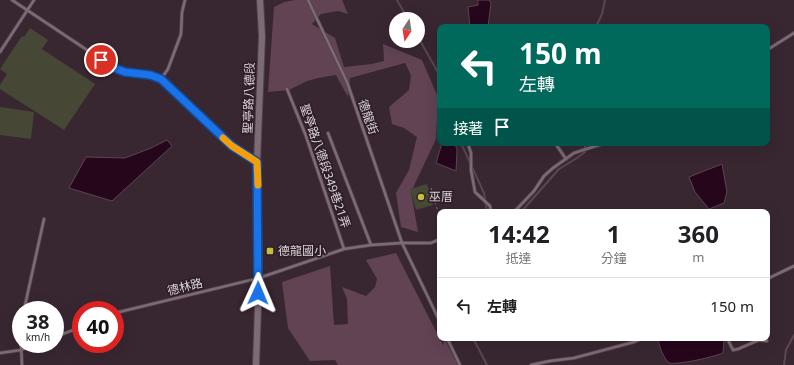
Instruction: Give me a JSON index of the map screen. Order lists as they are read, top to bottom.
{
  "streets": {
    "street": ["聖亭路八德段"],
    "lane": ["德龍街", "聖亭路八德段349巷21弄", "德林路"]
  },
  "crossings": [
    ["聖亭路八德段", "德林路"],
    ["德龍街", "德林路"],
    ["聖亭路八德段349巷21弄", "德林路"]
  ],
  "places": {
    "other": ["巫厝"],
    "transit": ["德龍國小"]
  },
  "north": "bottom",
  "page": {
    "turn": ["150 m", "左轉"],
    "then": "接著",
    "eta": [
      "14:42",
      "抵達",
      "1",
      "分鐘",
      "360",
      "m"
    ],
    "list": [
      {
        "name": "左轉",
        "value": "150 m"
      }
    ],
    "speed": "38 km/h",
    "limit": "40"
  }
}
